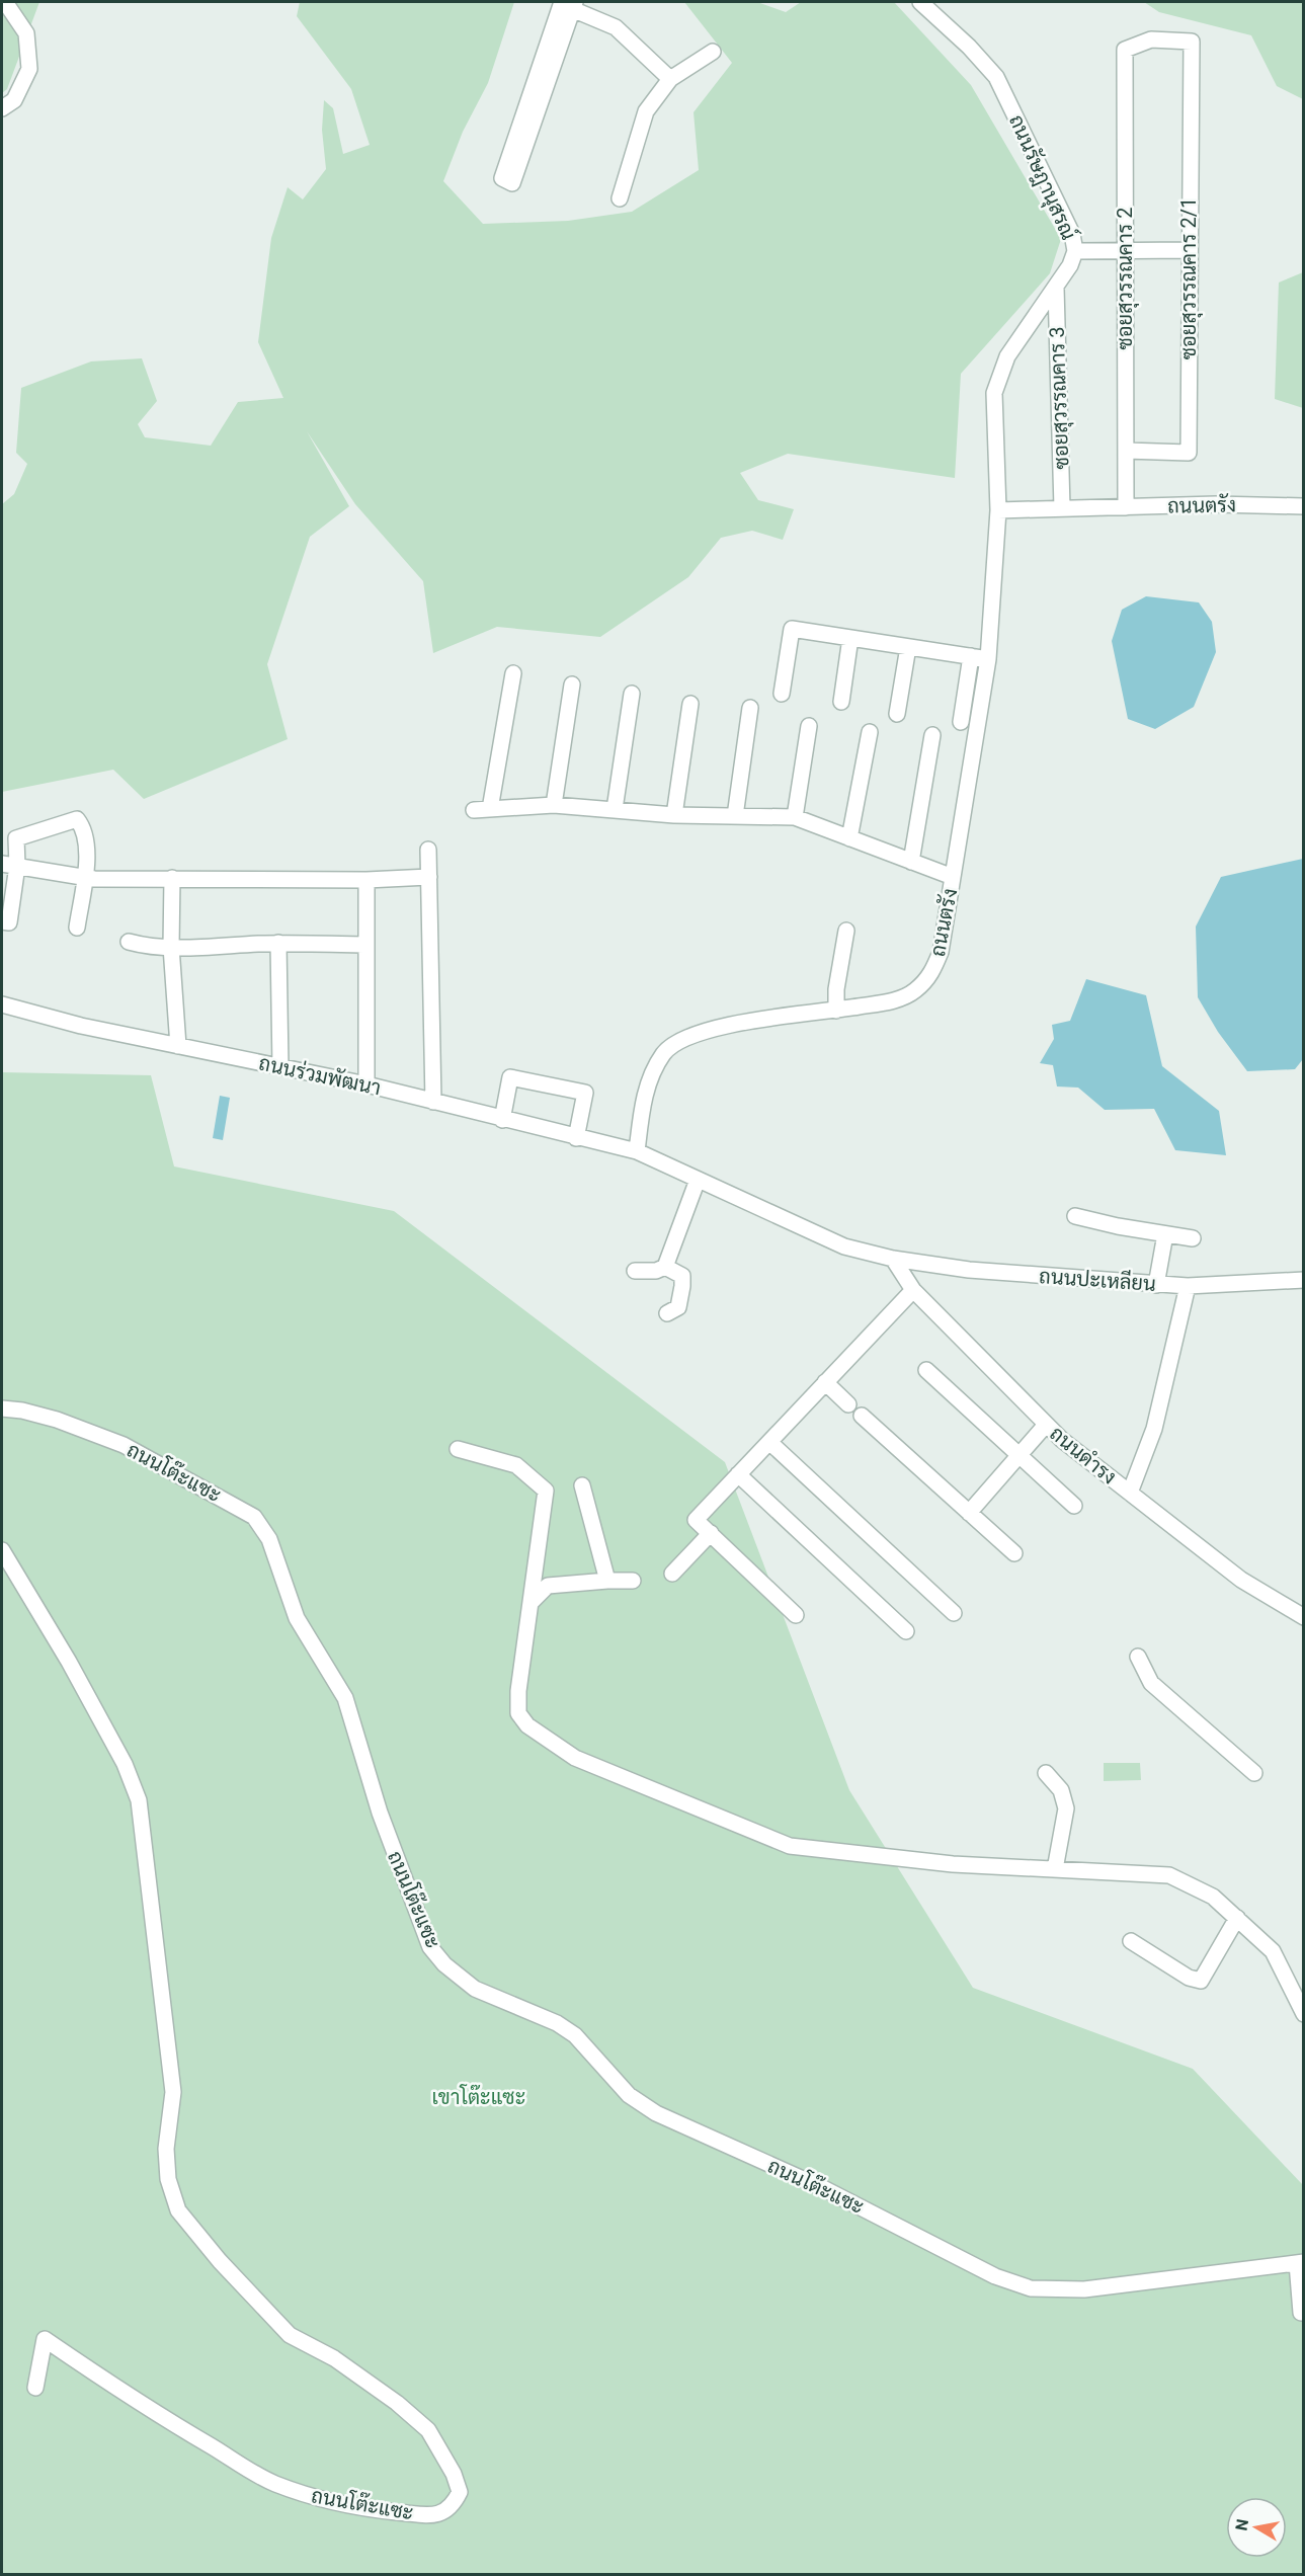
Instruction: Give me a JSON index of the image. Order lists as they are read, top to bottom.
{
  "streets": {
    "street": [
      "ถนนรัษฎานุสรณ์",
      "ซอยสุวรรณคาร 2",
      "ซอยสุวรรณคาร 2/1",
      "ซอยสุวรรณคาร 3",
      "ถนนตรัง",
      "ถนนร่วมพัฒนา",
      "ถนนปะเหลียน",
      "ถนนดำรง",
      "ถนนโต๊ะแซะ"
    ]
  },
  "crossings": [
    ["ถนนรัษฎานุสรณ์", "ซอยสุวรรณคาร 3"],
    ["ถนนรัษฎานุสรณ์", "ถนนตรัง"],
    ["ซอยสุวรรณคาร 2", "ซอยสุวรรณคาร 2/1"],
    ["ซอยสุวรรณคาร 2", "ถนนตรัง"],
    ["ซอยสุวรรณคาร 3", "ถนนตรัง"],
    ["ถนนตรัง", "ถนนร่วมพัฒนา"],
    ["ถนนปะเหลียน", "ถนนดำรง"]
  ],
  "parks": ["เขาโต๊ะแซะ"],
  "north": "left"
}
